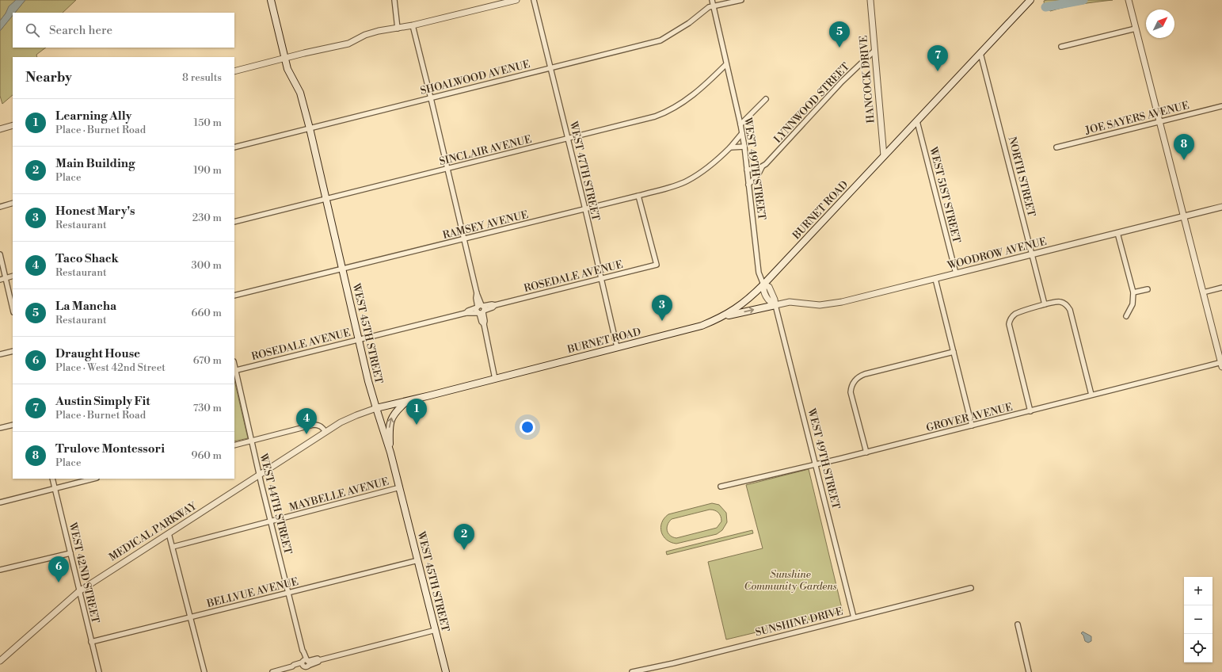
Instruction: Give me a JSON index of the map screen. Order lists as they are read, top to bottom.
{
  "streets": {
    "main road": ["BURNET ROAD", "WEST 45TH STREET"],
    "street": [
      "SHOALWOOD AVENUE",
      "HANCOCK DRIVE",
      "LYNNWOOD STREET",
      "JOE SAYERS AVENUE",
      "SINCLAIR AVENUE",
      "WEST 49TH STREET",
      "WEST 47TH STREET",
      "NORTH STREET",
      "WEST 51ST STREET",
      "RAMSEY AVENUE",
      "WOODROW AVENUE",
      "ROSEDALE AVENUE",
      "GROVER AVENUE",
      "MAYBELLE AVENUE",
      "WEST 44TH STREET",
      "MEDICAL PARKWAY",
      "WEST 42ND STREET",
      "BELLVUE AVENUE",
      "SUNSHINE DRIVE"
    ]
  },
  "crossings": [
    ["SHOALWOOD AVENUE", "WEST 49TH STREET"],
    ["SHOALWOOD AVENUE", "WEST 47TH STREET"],
    ["SHOALWOOD AVENUE", "WEST 45TH STREET"],
    ["HANCOCK DRIVE", "LYNNWOOD STREET"],
    ["HANCOCK DRIVE", "BURNET ROAD"],
    ["LYNNWOOD STREET", "WEST 49TH STREET"],
    ["SINCLAIR AVENUE", "WEST 49TH STREET"],
    ["SINCLAIR AVENUE", "WEST 47TH STREET"],
    ["SINCLAIR AVENUE", "WEST 45TH STREET"],
    ["WEST 49TH STREET", "BURNET ROAD"],
    ["WEST 49TH STREET", "RAMSEY AVENUE"],
    ["WEST 49TH STREET", "WOODROW AVENUE"],
    ["WEST 49TH STREET", "GROVER AVENUE"],
    ["WEST 49TH STREET", "SUNSHINE DRIVE"],
    ["WEST 47TH STREET", "BURNET ROAD"],
    ["WEST 47TH STREET", "RAMSEY AVENUE"],
    ["WEST 47TH STREET", "ROSEDALE AVENUE"],
    ["NORTH STREET", "BURNET ROAD"],
    ["NORTH STREET", "WOODROW AVENUE"],
    ["WEST 51ST STREET", "BURNET ROAD"],
    ["WEST 51ST STREET", "WOODROW AVENUE"],
    ["BURNET ROAD", "WEST 45TH STREET"],
    ["BURNET ROAD", "MEDICAL PARKWAY"],
    ["RAMSEY AVENUE", "ROSEDALE AVENUE"],
    ["RAMSEY AVENUE", "WEST 45TH STREET"],
    ["ROSEDALE AVENUE", "WEST 45TH STREET"],
    ["ROSEDALE AVENUE", "WEST 44TH STREET"],
    ["WEST 45TH STREET", "MAYBELLE AVENUE"],
    ["WEST 45TH STREET", "BELLVUE AVENUE"],
    ["MAYBELLE AVENUE", "WEST 44TH STREET"],
    ["WEST 44TH STREET", "MEDICAL PARKWAY"],
    ["WEST 44TH STREET", "BELLVUE AVENUE"],
    ["MEDICAL PARKWAY", "WEST 42ND STREET"],
    ["WEST 42ND STREET", "BELLVUE AVENUE"]
  ],
  "parks": ["Sunshine Community Gardens"],
  "north": "top right",
  "page": {
    "search": "Search here",
    "pins": [
      "5",
      "7",
      "8",
      "3",
      "1",
      "4",
      "2",
      "6"
    ],
    "heading": ["Nearby", "8 results"],
    "list": [
      {
        "mark": "1",
        "name": "Learning Ally",
        "note": "Place · Burnet Road",
        "value": "150 m"
      },
      {
        "mark": "2",
        "name": "Main Building",
        "note": "Place",
        "value": "190 m"
      },
      {
        "mark": "3",
        "name": "Honest Mary's",
        "note": "Restaurant",
        "value": "230 m"
      },
      {
        "mark": "4",
        "name": "Taco Shack",
        "note": "Restaurant",
        "value": "300 m"
      },
      {
        "mark": "5",
        "name": "La Mancha",
        "note": "Restaurant",
        "value": "660 m"
      },
      {
        "mark": "6",
        "name": "Draught House",
        "note": "Place · West 42nd Street",
        "value": "670 m"
      },
      {
        "mark": "7",
        "name": "Austin Simply Fit",
        "note": "Place · Burnet Road",
        "value": "730 m"
      },
      {
        "mark": "8",
        "name": "Trulove Montessori",
        "note": "Place",
        "value": "960 m"
      }
    ],
    "map_buttons": ["+", "−"]
  }
}
